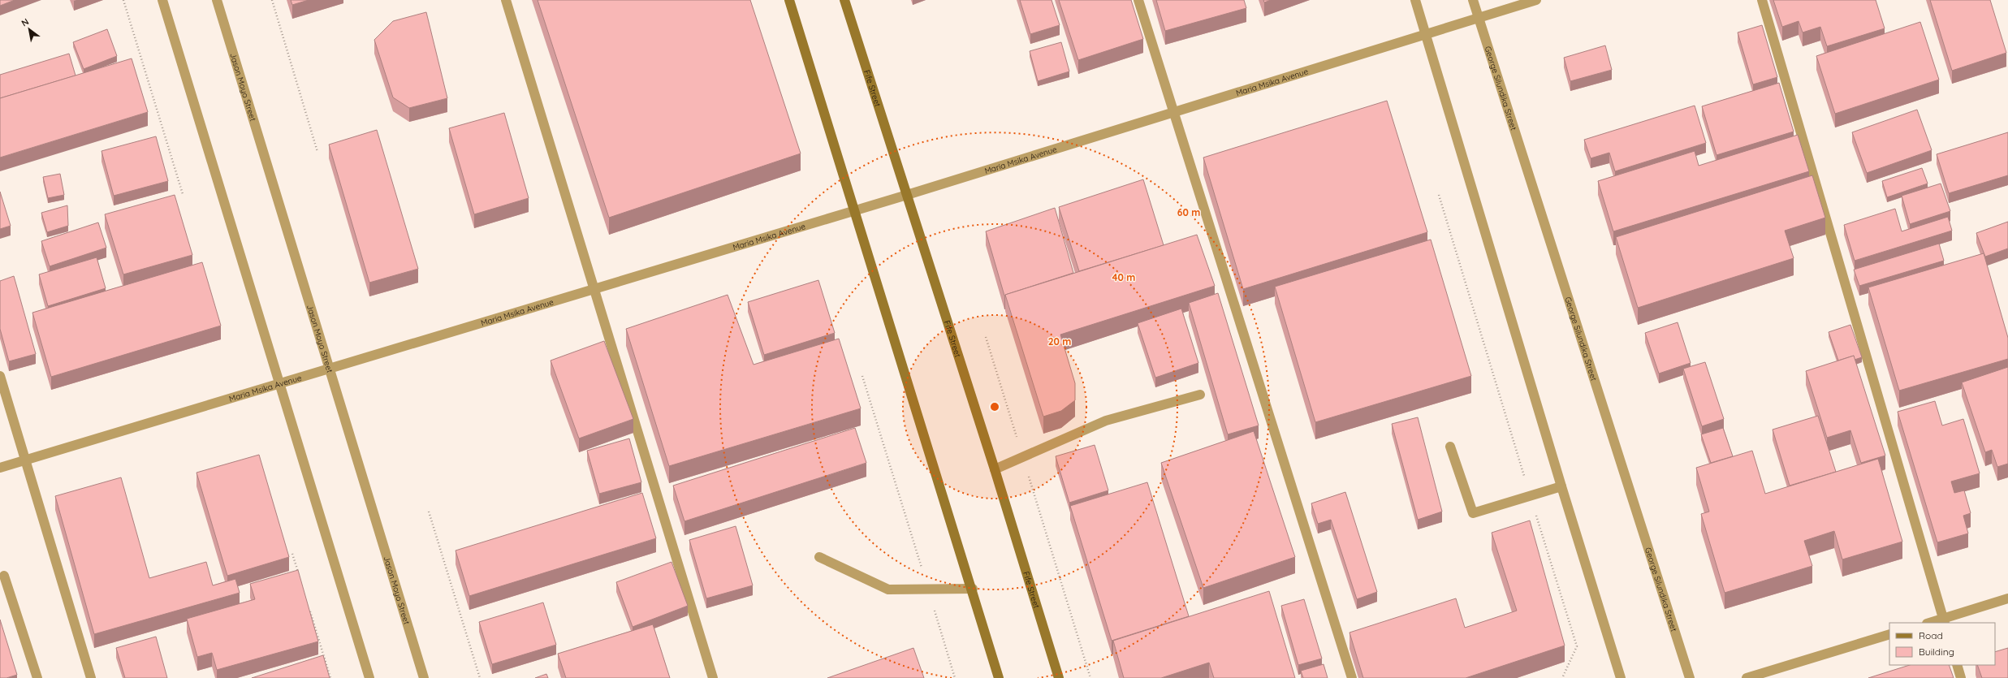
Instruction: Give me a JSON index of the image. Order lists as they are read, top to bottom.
{
  "streets": {
    "street": [
      "Maria Msika Avenue",
      "Jason Moyo Street",
      "Fife Street",
      "George Silundika Street"
    ]
  },
  "crossings": [
    ["Maria Msika Avenue", "Jason Moyo Street"],
    ["Maria Msika Avenue", "Fife Street"],
    ["Maria Msika Avenue", "George Silundika Street"]
  ],
  "legend": ["Road", "Building"],
  "north": "top left",
  "rings": ["60 m", "40 m", "20 m"]
}
